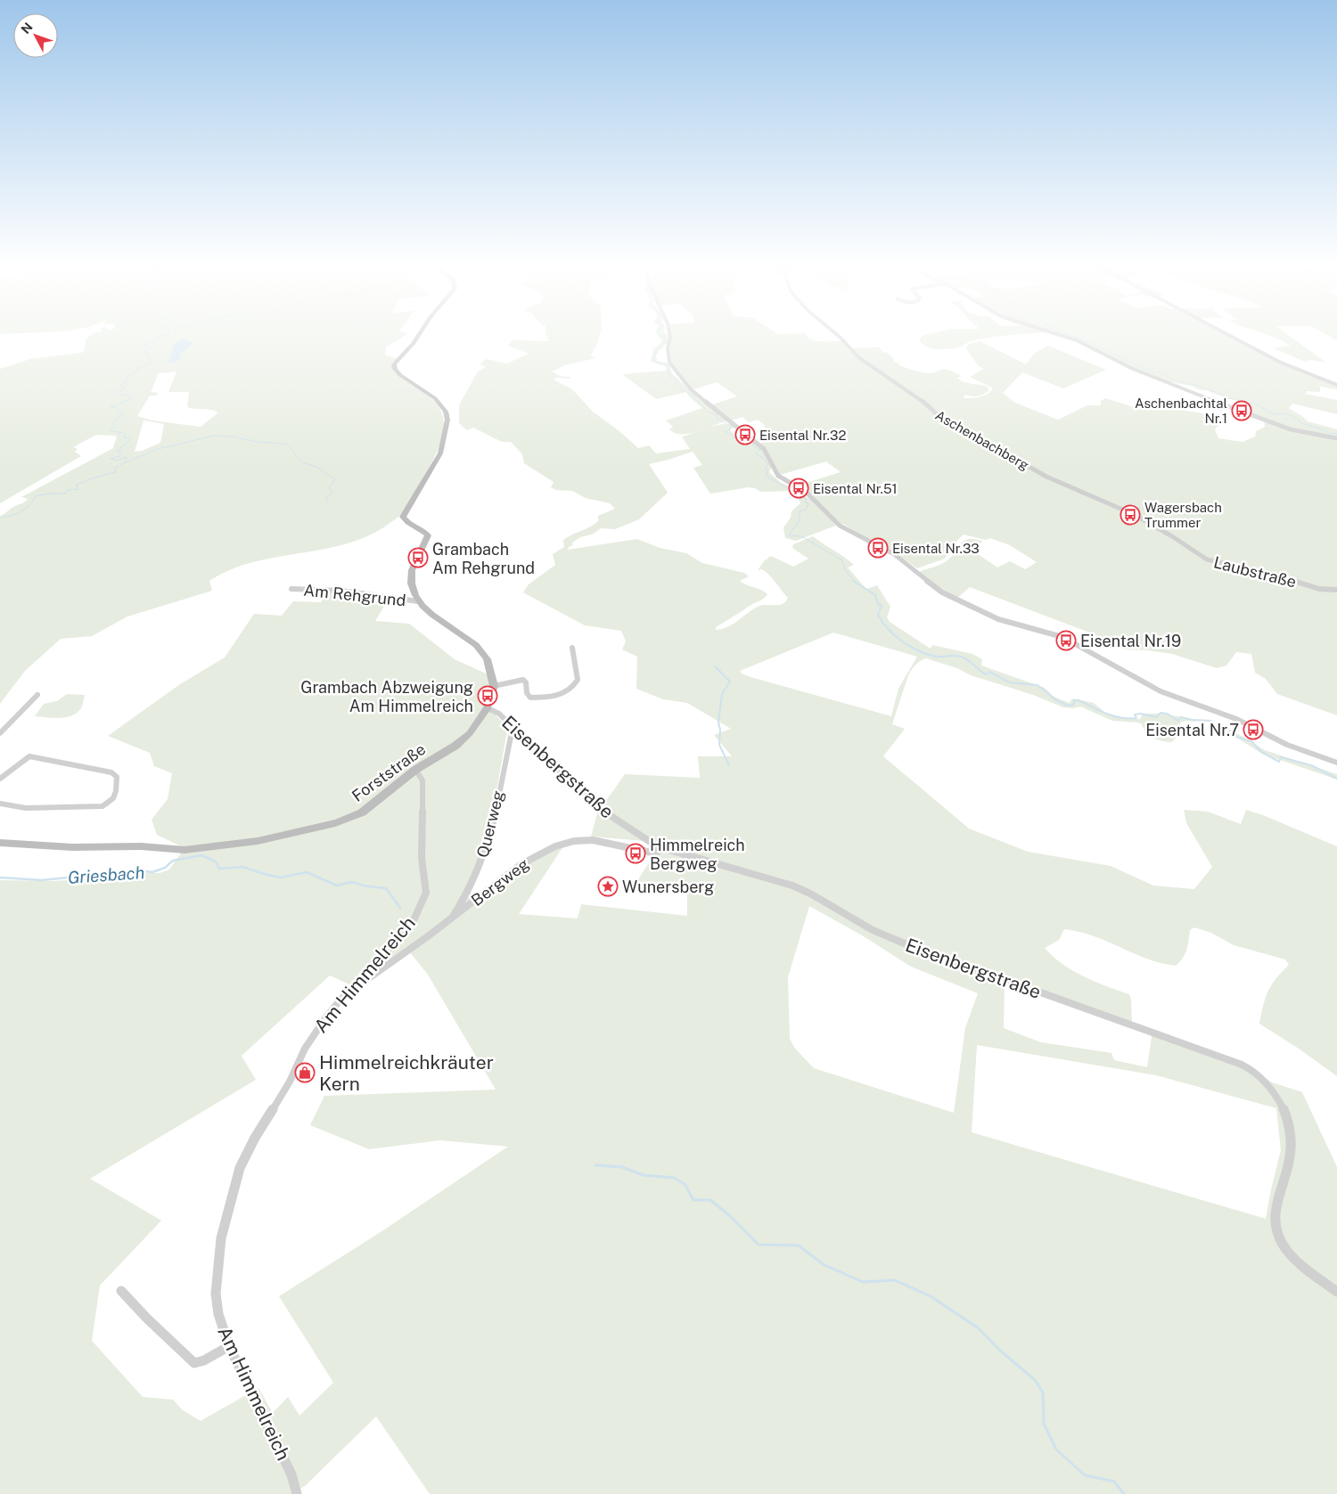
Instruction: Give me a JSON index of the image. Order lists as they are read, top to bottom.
{
  "streets": {
    "street": [
      "Aschenbachberg",
      "Laubstraße",
      "Am Rehgrund",
      "Eisenbergstraße",
      "Forststraße",
      "Querweg",
      "Bergweg",
      "Am Himmelreich"
    ]
  },
  "crossings": [
    ["Aschenbachberg", "Laubstraße"],
    ["Am Rehgrund", "Forststraße"],
    ["Eisenbergstraße", "Forststraße"],
    ["Eisenbergstraße", "Querweg"],
    ["Eisenbergstraße", "Bergweg"],
    ["Forststraße", "Am Himmelreich"],
    ["Querweg", "Bergweg"],
    ["Bergweg", "Am Himmelreich"]
  ],
  "water": ["Griesbach"],
  "places": {
    "bus stop": [
      "Aschenbachtal Nr.1",
      "Eisental Nr.32",
      "Eisental Nr.51",
      "Wagersbach Trummer",
      "Eisental Nr.33",
      "Grambach Am Rehgrund",
      "Eisental Nr.19",
      "Grambach Abzweigung Am Himmelreich",
      "Eisental Nr.7",
      "Himmelreich Bergweg"
    ],
    "place": ["Wunersberg"],
    "shop": ["Himmelreichkräuter Kern"]
  },
  "north": "top left"
}
